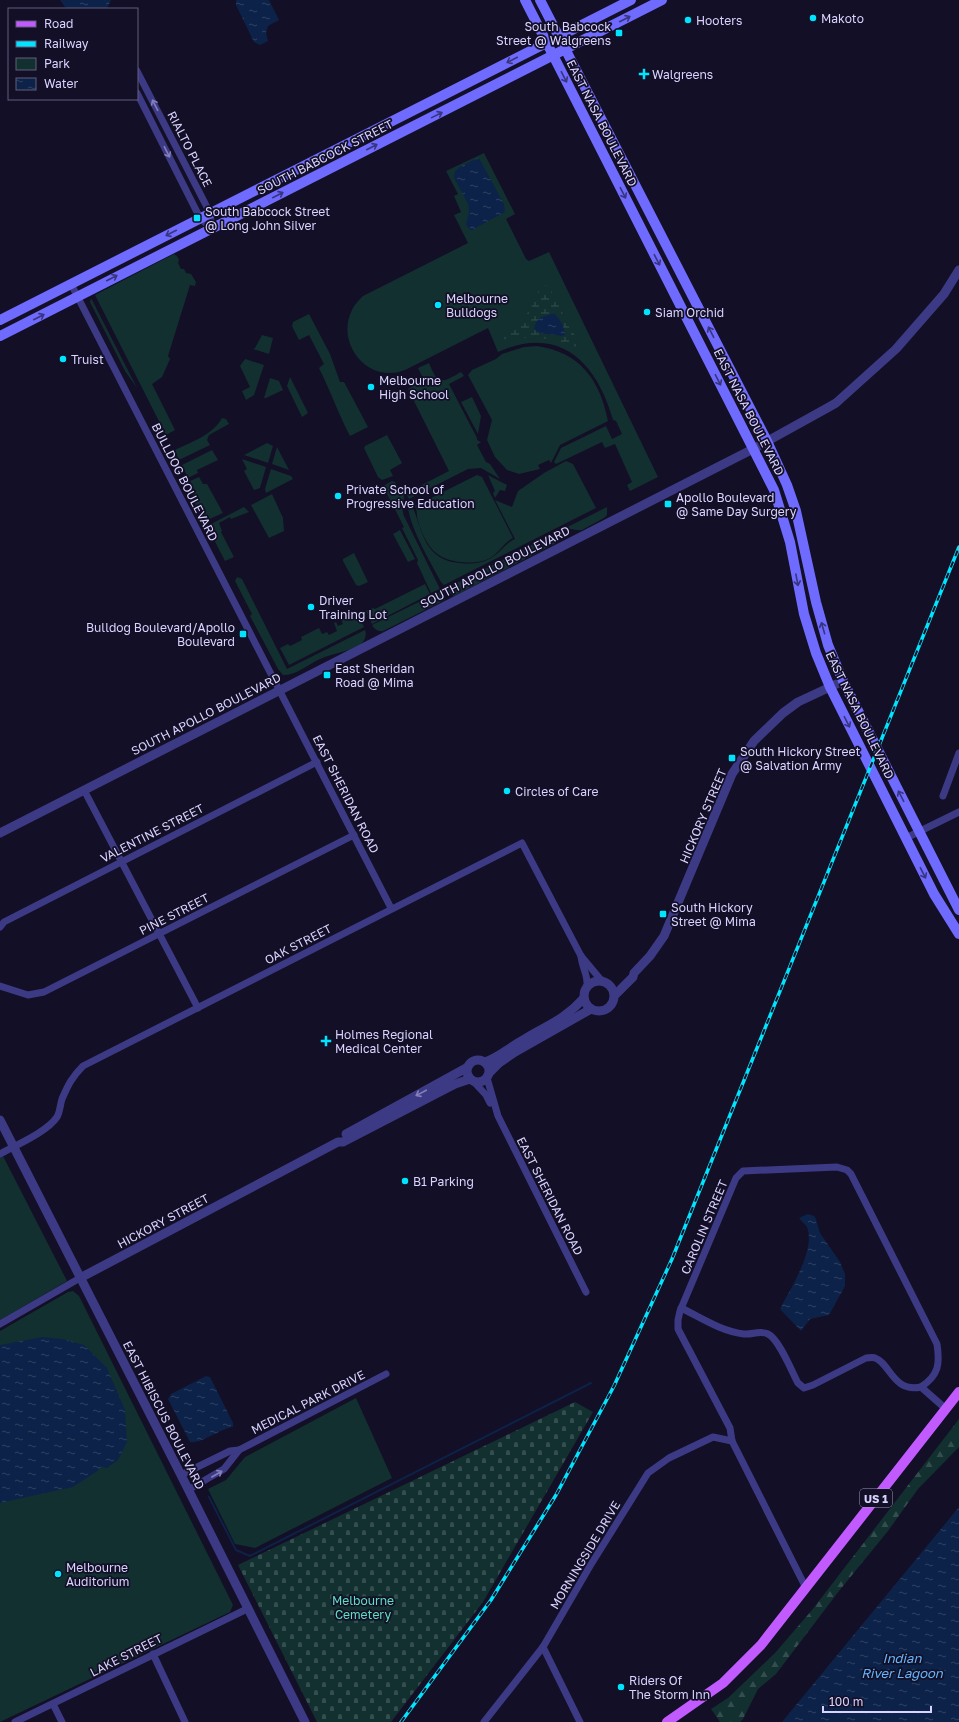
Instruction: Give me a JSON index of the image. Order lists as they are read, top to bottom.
{
  "streets": {
    "main road": ["EAST NASA BOULEVARD", "SOUTH BABCOCK STREET", "US 1"],
    "street": [
      "RIALTO PLACE",
      "BULLDOG BOULEVARD",
      "SOUTH APOLLO BOULEVARD",
      "EAST SHERIDAN ROAD",
      "HICKORY STREET",
      "VALENTINE STREET",
      "PINE STREET",
      "OAK STREET",
      "CAROLIN STREET",
      "MEDICAL PARK DRIVE",
      "EAST HIBISCUS BOULEVARD",
      "MORNINGSIDE DRIVE",
      "LAKE STREET"
    ]
  },
  "crossings": [
    ["EAST NASA BOULEVARD", "SOUTH BABCOCK STREET"],
    ["EAST NASA BOULEVARD", "SOUTH APOLLO BOULEVARD"],
    ["EAST NASA BOULEVARD", "HICKORY STREET"],
    ["RIALTO PLACE", "SOUTH BABCOCK STREET"],
    ["SOUTH BABCOCK STREET", "BULLDOG BOULEVARD"],
    ["BULLDOG BOULEVARD", "SOUTH APOLLO BOULEVARD"],
    ["BULLDOG BOULEVARD", "EAST SHERIDAN ROAD"],
    ["SOUTH APOLLO BOULEVARD", "EAST SHERIDAN ROAD"],
    ["EAST SHERIDAN ROAD", "HICKORY STREET"],
    ["EAST SHERIDAN ROAD", "VALENTINE STREET"],
    ["EAST SHERIDAN ROAD", "PINE STREET"],
    ["EAST SHERIDAN ROAD", "OAK STREET"],
    ["HICKORY STREET", "OAK STREET"],
    ["HICKORY STREET", "EAST HIBISCUS BOULEVARD"],
    ["OAK STREET", "EAST HIBISCUS BOULEVARD"],
    ["CAROLIN STREET", "US 1"],
    ["CAROLIN STREET", "MORNINGSIDE DRIVE"],
    ["MEDICAL PARK DRIVE", "EAST HIBISCUS BOULEVARD"],
    ["EAST HIBISCUS BOULEVARD", "LAKE STREET"]
  ],
  "water": ["Indian River Lagoon"],
  "parks": ["Melbourne Cemetery"],
  "places": {
    "other": [
      "Makoto",
      "Hooters",
      "Melbourne Bulldogs",
      "Siam Orchid",
      "Truist",
      "Melbourne High School",
      "Private School of Progressive Education",
      "Driver Training Lot",
      "Circles of Care",
      "B1 Parking",
      "Melbourne Auditorium",
      "Riders Of The Storm Inn"
    ],
    "transit": [
      "South Babcock Street @ Walgreens",
      "South Babcock Street @ Long John Silver",
      "Apollo Boulevard @ Same Day Surgery",
      "Bulldog Boulevard/Apollo Boulevard",
      "East Sheridan Road @ Mima",
      "South Hickory Street @ Salvation Army",
      "South Hickory Street @ Mima"
    ],
    "health": ["Walgreens", "Holmes Regional Medical Center"]
  },
  "legend": [
    "Road",
    "Railway",
    "Park",
    "Water"
  ],
  "scale_bar": "100 m"
}
